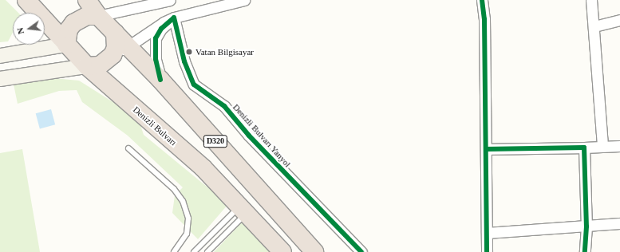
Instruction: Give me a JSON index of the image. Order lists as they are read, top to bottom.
{
  "streets": {
    "highway": ["Denizli Bulvarı", "D320"],
    "street": ["Denizli Bulvarı Yanyol"]
  },
  "crossings": [
    ["Denizli Bulvarı", "D320"]
  ],
  "places": ["Vatan Bilgisayar"],
  "north": "left"
}
